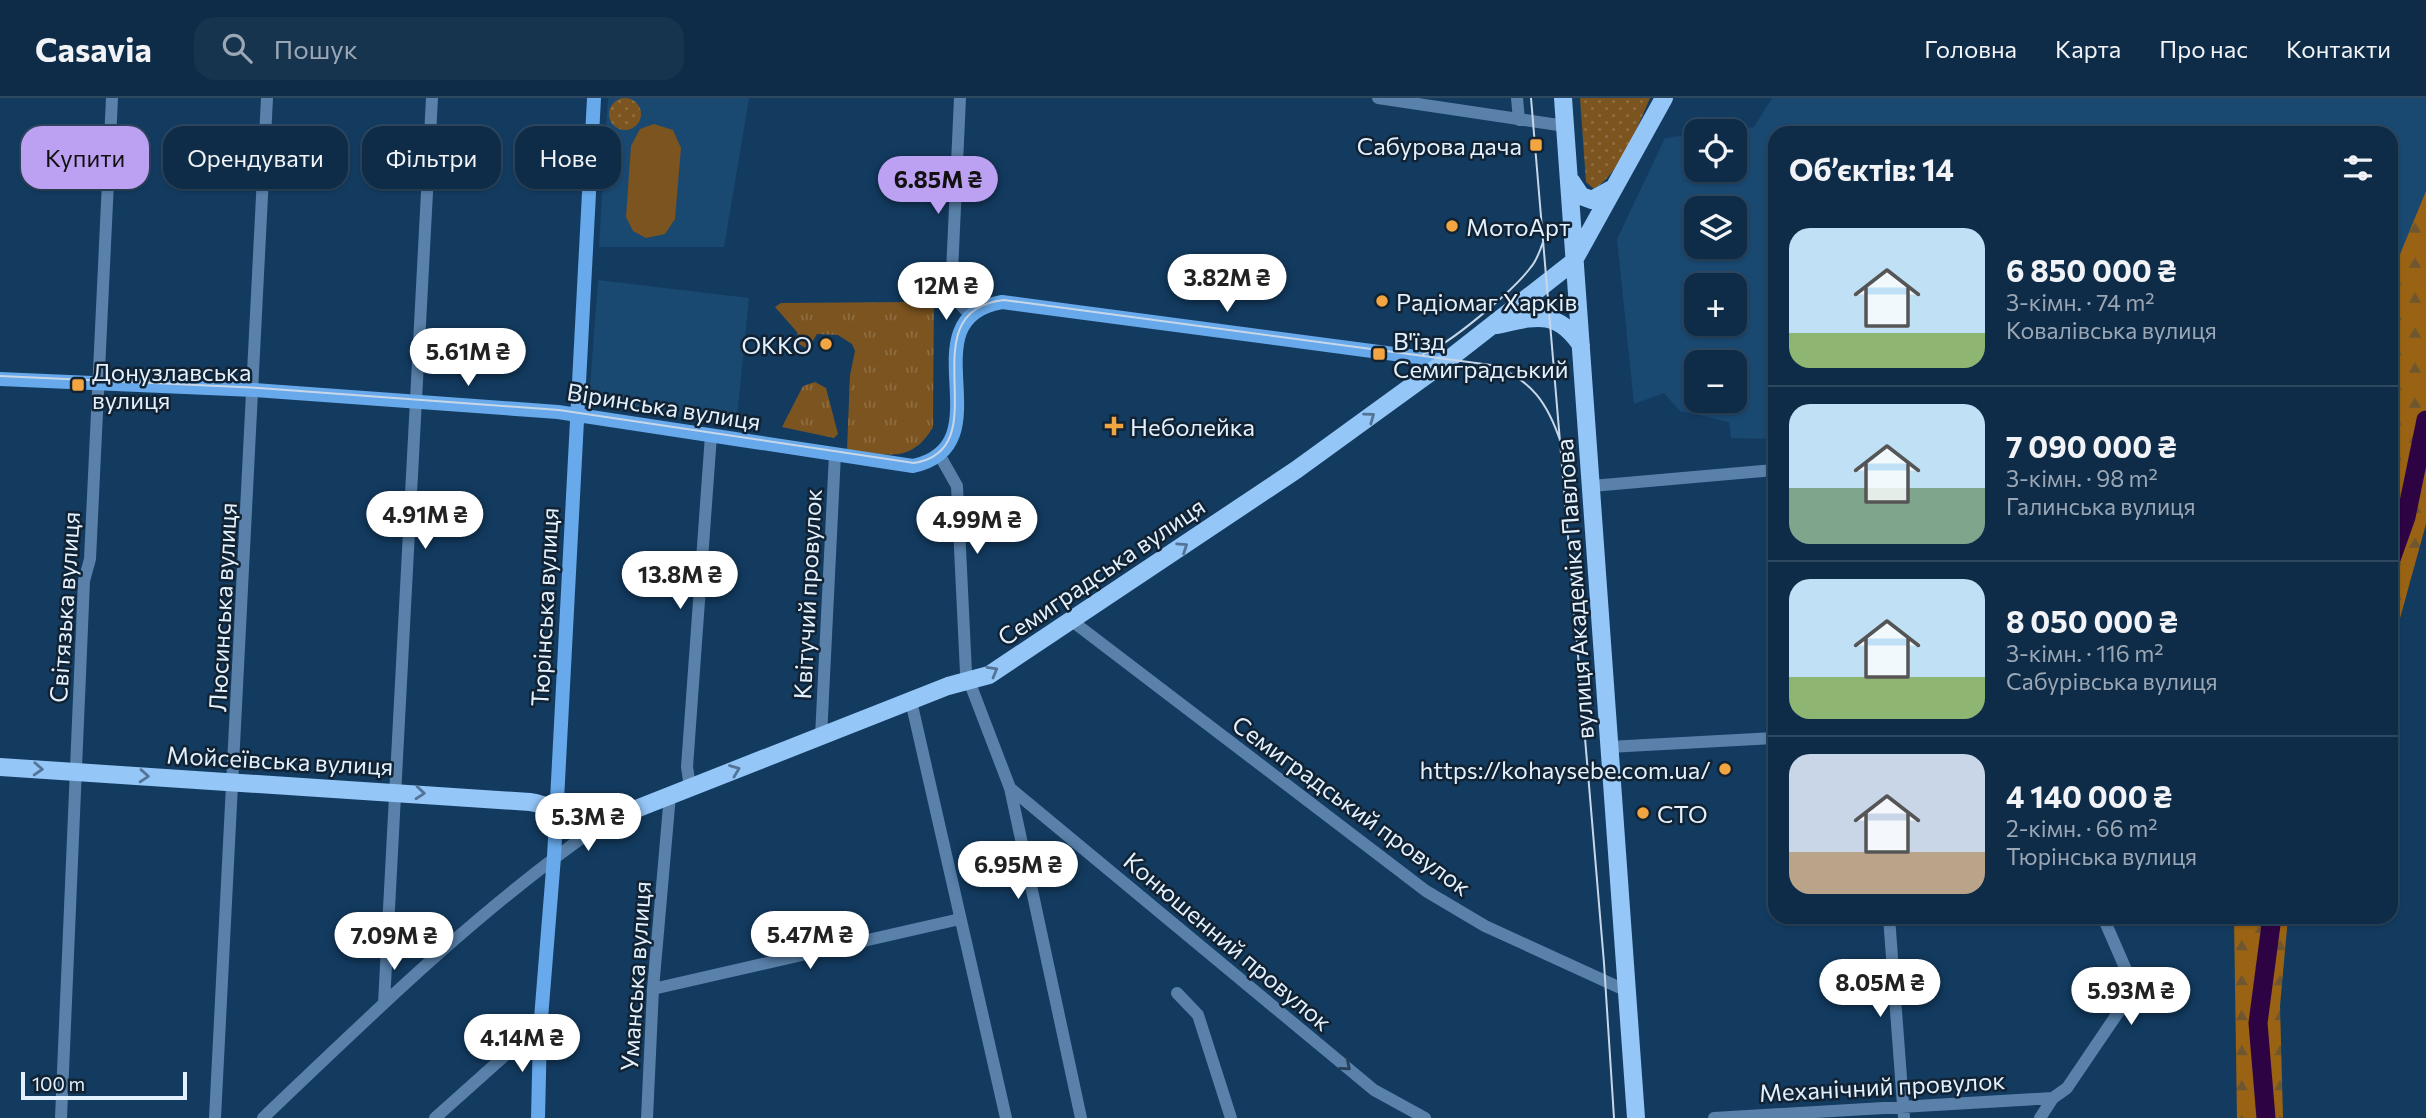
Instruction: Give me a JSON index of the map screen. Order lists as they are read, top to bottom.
{
  "streets": {
    "main road": [
      "Віринська вулиця",
      "Семиградська вулиця",
      "вулиця Академіка Павлова",
      "Тюрінська вулиця",
      "Мойсеївська вулиця"
    ],
    "street": [
      "Квітучий провулок",
      "Світязька вулиця",
      "Люсинська вулиця",
      "Семиградський провулок",
      "Конюшенний провулок",
      "Уманська вулиця",
      "Механічний провулок"
    ]
  },
  "crossings": [
    ["Віринська вулиця", "Квітучий провулок"],
    ["Віринська вулиця", "Світязька вулиця"],
    ["Віринська вулиця", "Люсинська вулиця"],
    ["Віринська вулиця", "Тюрінська вулиця"],
    ["Семиградська вулиця", "вулиця Академіка Павлова"],
    ["Семиградська вулиця", "Квітучий провулок"],
    ["Семиградська вулиця", "Тюрінська вулиця"],
    ["Семиградська вулиця", "Мойсеївська вулиця"],
    ["Семиградська вулиця", "Семиградський провулок"],
    ["Семиградська вулиця", "Уманська вулиця"],
    ["вулиця Академіка Павлова", "Семиградський провулок"],
    ["Світязька вулиця", "Мойсеївська вулиця"],
    ["Люсинська вулиця", "Мойсеївська вулиця"],
    ["Тюрінська вулиця", "Мойсеївська вулиця"]
  ],
  "one_way": ["Семиградська вулиця", "Мойсеївська вулиця", "Конюшенний провулок"],
  "places": {
    "transit": ["Сабурова дача", "В'їзд Семиградський", "Донузлавська вулиця"],
    "other": [
      "МотоАрт",
      "Радіомаг Харків",
      "ОККО",
      "https://kohaysebe.com.ua/",
      "СТО"
    ],
    "health": ["Неболейка"]
  },
  "scale_bar": "100 m",
  "page": {
    "header": "Casavia",
    "search": "Пошук",
    "nav": [
      "Головна",
      "Карта",
      "Про нас",
      "Контакти"
    ],
    "map_buttons": ["+", "−"],
    "chip": [
      "Купити",
      "Орендувати",
      "Фільтри",
      "Нове"
    ],
    "heading": "Об’єктів: 14",
    "price": [
      "6.85M ₴",
      "3.82M ₴",
      "12M ₴",
      "5.61M ₴",
      "4.91M ₴",
      "4.99M ₴",
      "13.8M ₴",
      "5.3M ₴",
      "6.95M ₴",
      "5.47M ₴",
      "7.09M ₴",
      "8.05M ₴",
      "5.93M ₴",
      "4.14M ₴"
    ],
    "list": [
      {
        "name": "6 850 000 ₴",
        "note": "3-кімн. · 74 m² · Ковалівська вулиця"
      },
      {
        "name": "7 090 000 ₴",
        "note": "3-кімн. · 98 m² · Галинська вулиця"
      },
      {
        "name": "8 050 000 ₴",
        "note": "3-кімн. · 116 m² · Сабурівська вулиця"
      },
      {
        "name": "4 140 000 ₴",
        "note": "2-кімн. · 66 m² · Тюрінська вулиця"
      }
    ],
    "scale": "100 m"
  }
}
